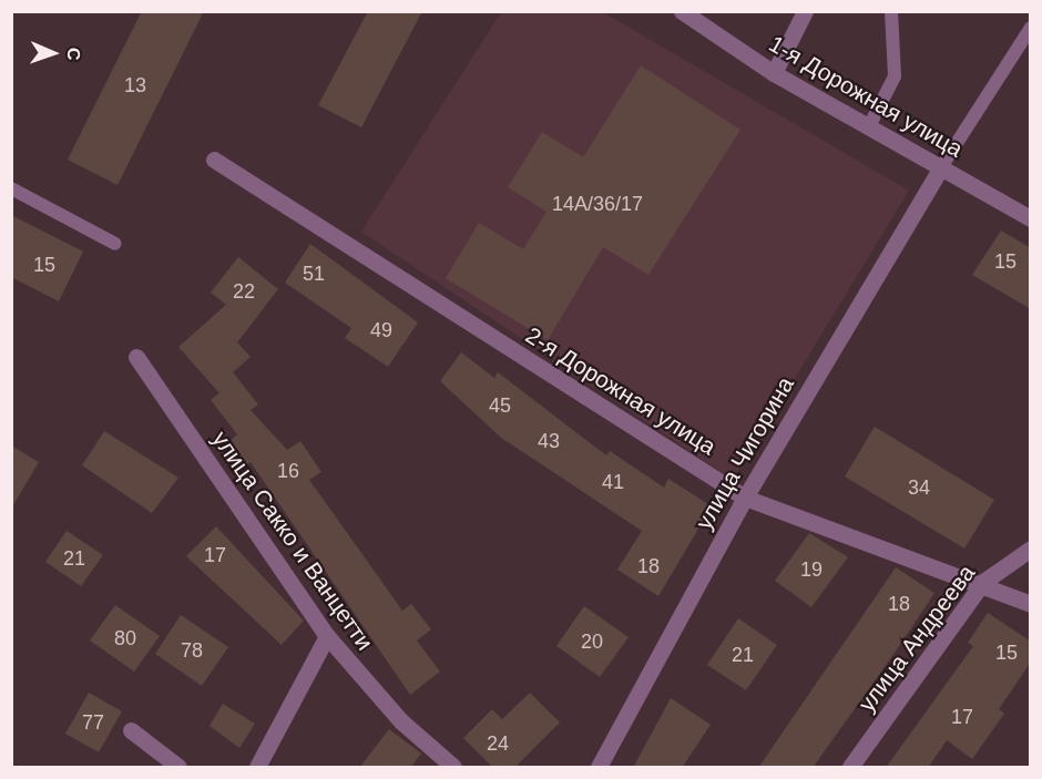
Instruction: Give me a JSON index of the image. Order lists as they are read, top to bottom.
{
  "streets": {
    "street": [
      "1-я Дорожная улица",
      "2-я Дорожная улица",
      "улица Чигорина",
      "улица Сакко и Ванцетти",
      "улица Андреева"
    ]
  },
  "crossings": [
    ["1-я Дорожная улица", "улица Чигорина"],
    ["2-я Дорожная улица", "улица Чигорина"],
    ["2-я Дорожная улица", "улица Андреева"]
  ],
  "house_numbers": [
    "13",
    "14А/36/17",
    "15",
    "15",
    "51",
    "22",
    "49",
    "45",
    "43",
    "16",
    "41",
    "34",
    "17",
    "21",
    "18",
    "19",
    "18",
    "80",
    "20",
    "78",
    "15",
    "21",
    "17",
    "77",
    "24"
  ],
  "north": "right"
}
